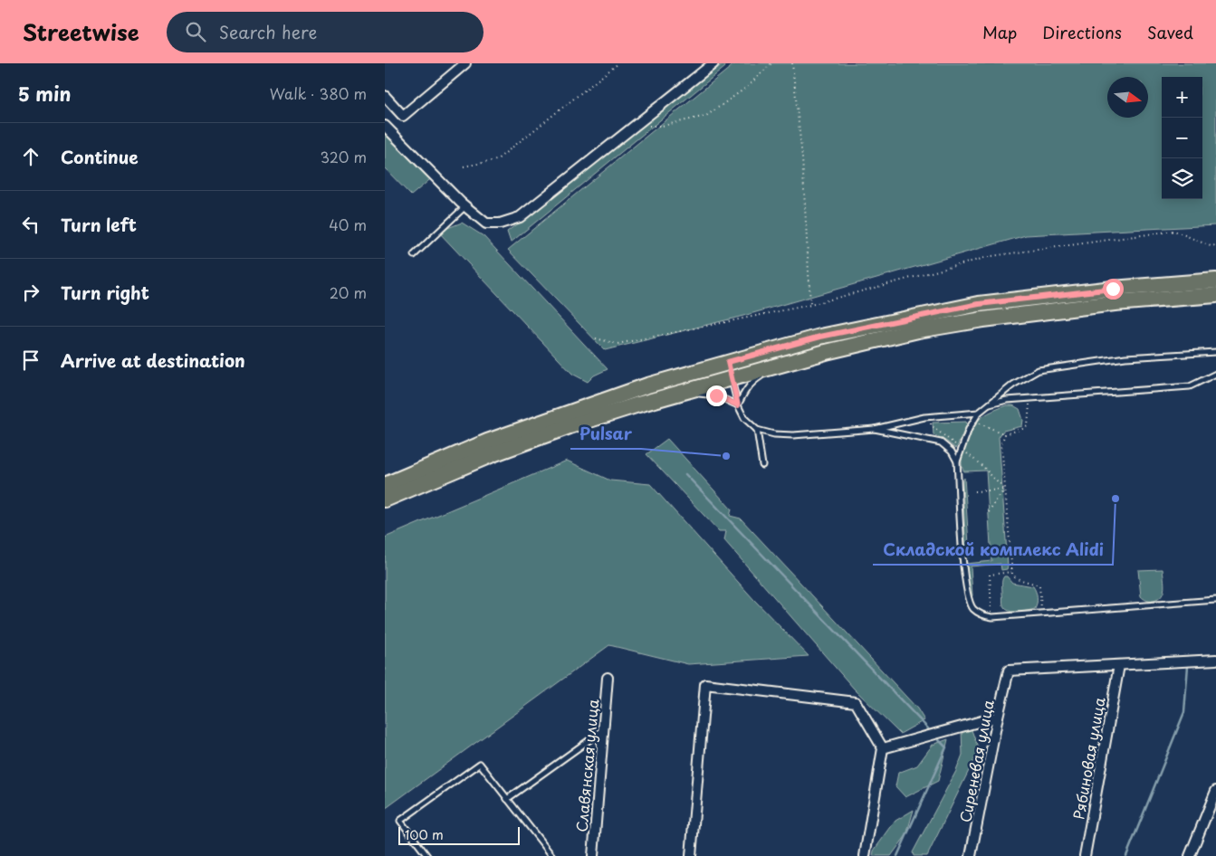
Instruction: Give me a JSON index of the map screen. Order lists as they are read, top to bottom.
{
  "streets": {
    "street": ["Рябиновая улица", "Сиреневая улица", "Славянская улица"]
  },
  "crossings": [
    ["Рябиновая улица", "Сиреневая улица"]
  ],
  "places": ["Pulsar", "Складской комплекс Alidi"],
  "scale_bar": "100 m",
  "north": "right",
  "page": {
    "header": "Streetwise",
    "search": "Search here",
    "nav": ["Map", "Directions", "Saved"],
    "heading": ["5 min", "Walk · 380 m"],
    "map_buttons": ["+", "−"],
    "list": [
      ["Continue", "320 m"],
      ["Turn left", "40 m"],
      ["Turn right", "20 m"],
      "Arrive at destination"
    ],
    "scale": "100 m"
  }
}
